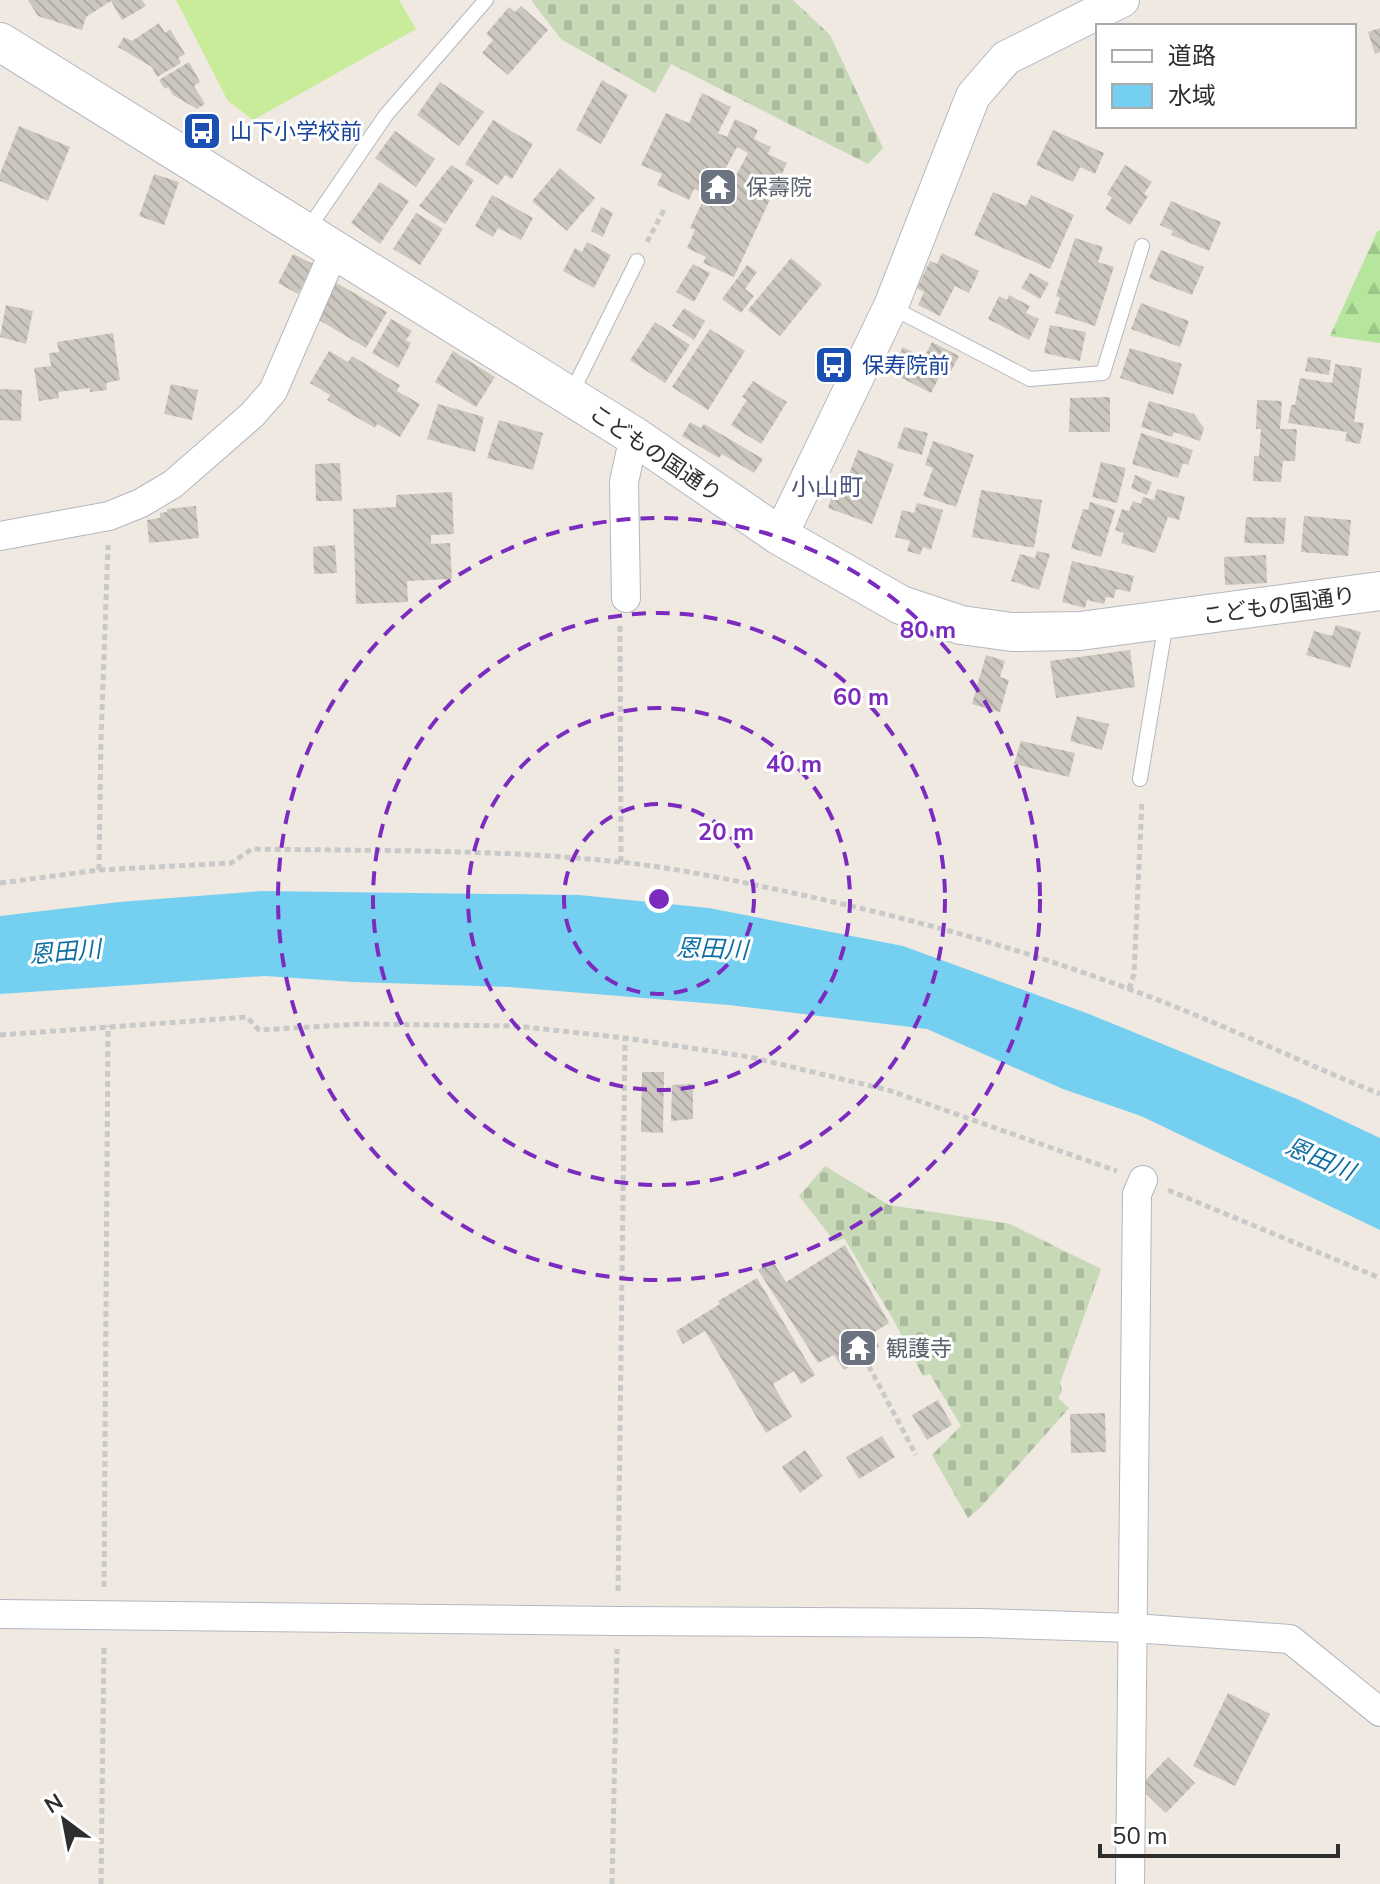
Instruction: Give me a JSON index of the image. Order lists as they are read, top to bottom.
{
  "streets": {
    "main road": ["こどもの国通り"]
  },
  "districts": ["小山町"],
  "water": ["恩田川"],
  "places": {
    "bus stop": ["山下小学校前", "保寿院前"],
    "temple": ["保壽院", "観護寺"]
  },
  "legend": ["道路", "水域"],
  "scale_bar": "50 m",
  "north": "top left",
  "rings": [
    "80 m",
    "60 m",
    "40 m",
    "20 m"
  ]
}
